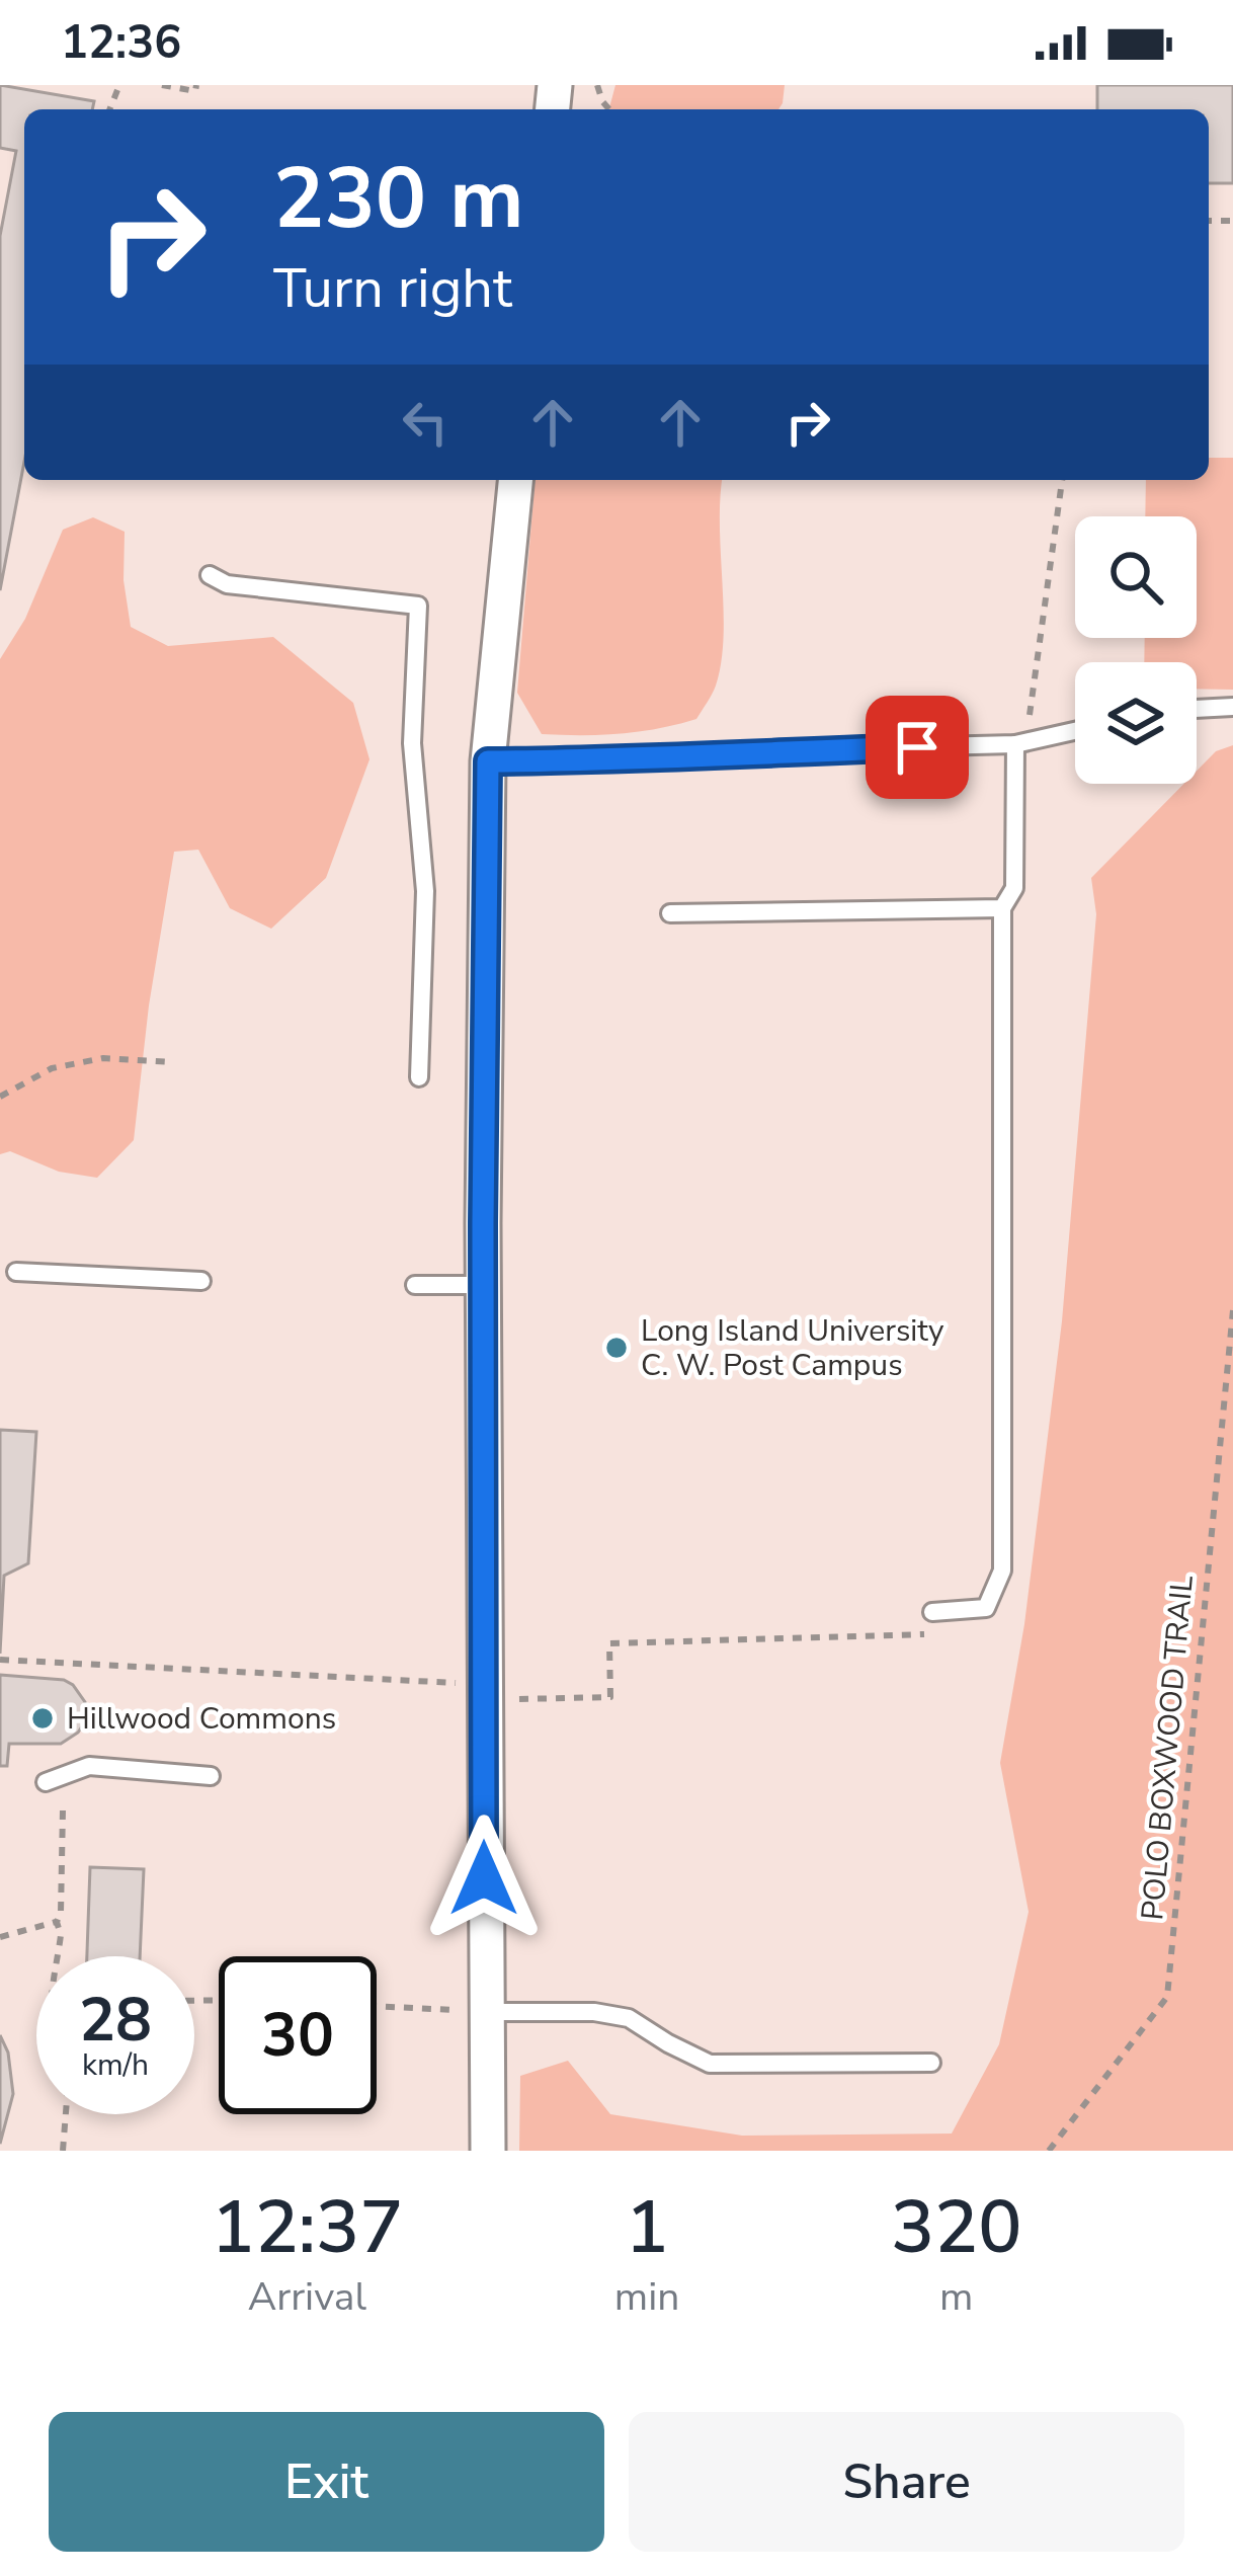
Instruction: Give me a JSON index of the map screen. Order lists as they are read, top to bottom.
{
  "streets": {
    "path": ["POLO BOXWOOD TRAIL"]
  },
  "places": ["Long Island University C. W. Post Campus", "Hillwood Commons"],
  "page": {
    "status": "12:36",
    "turn": ["230 m", "Turn right"],
    "speed": "28 km/h",
    "limit": "30",
    "eta": [
      "12:37",
      "Arrival",
      "1",
      "min",
      "320",
      "m"
    ],
    "buttons": ["Exit", "Share"]
  }
}
